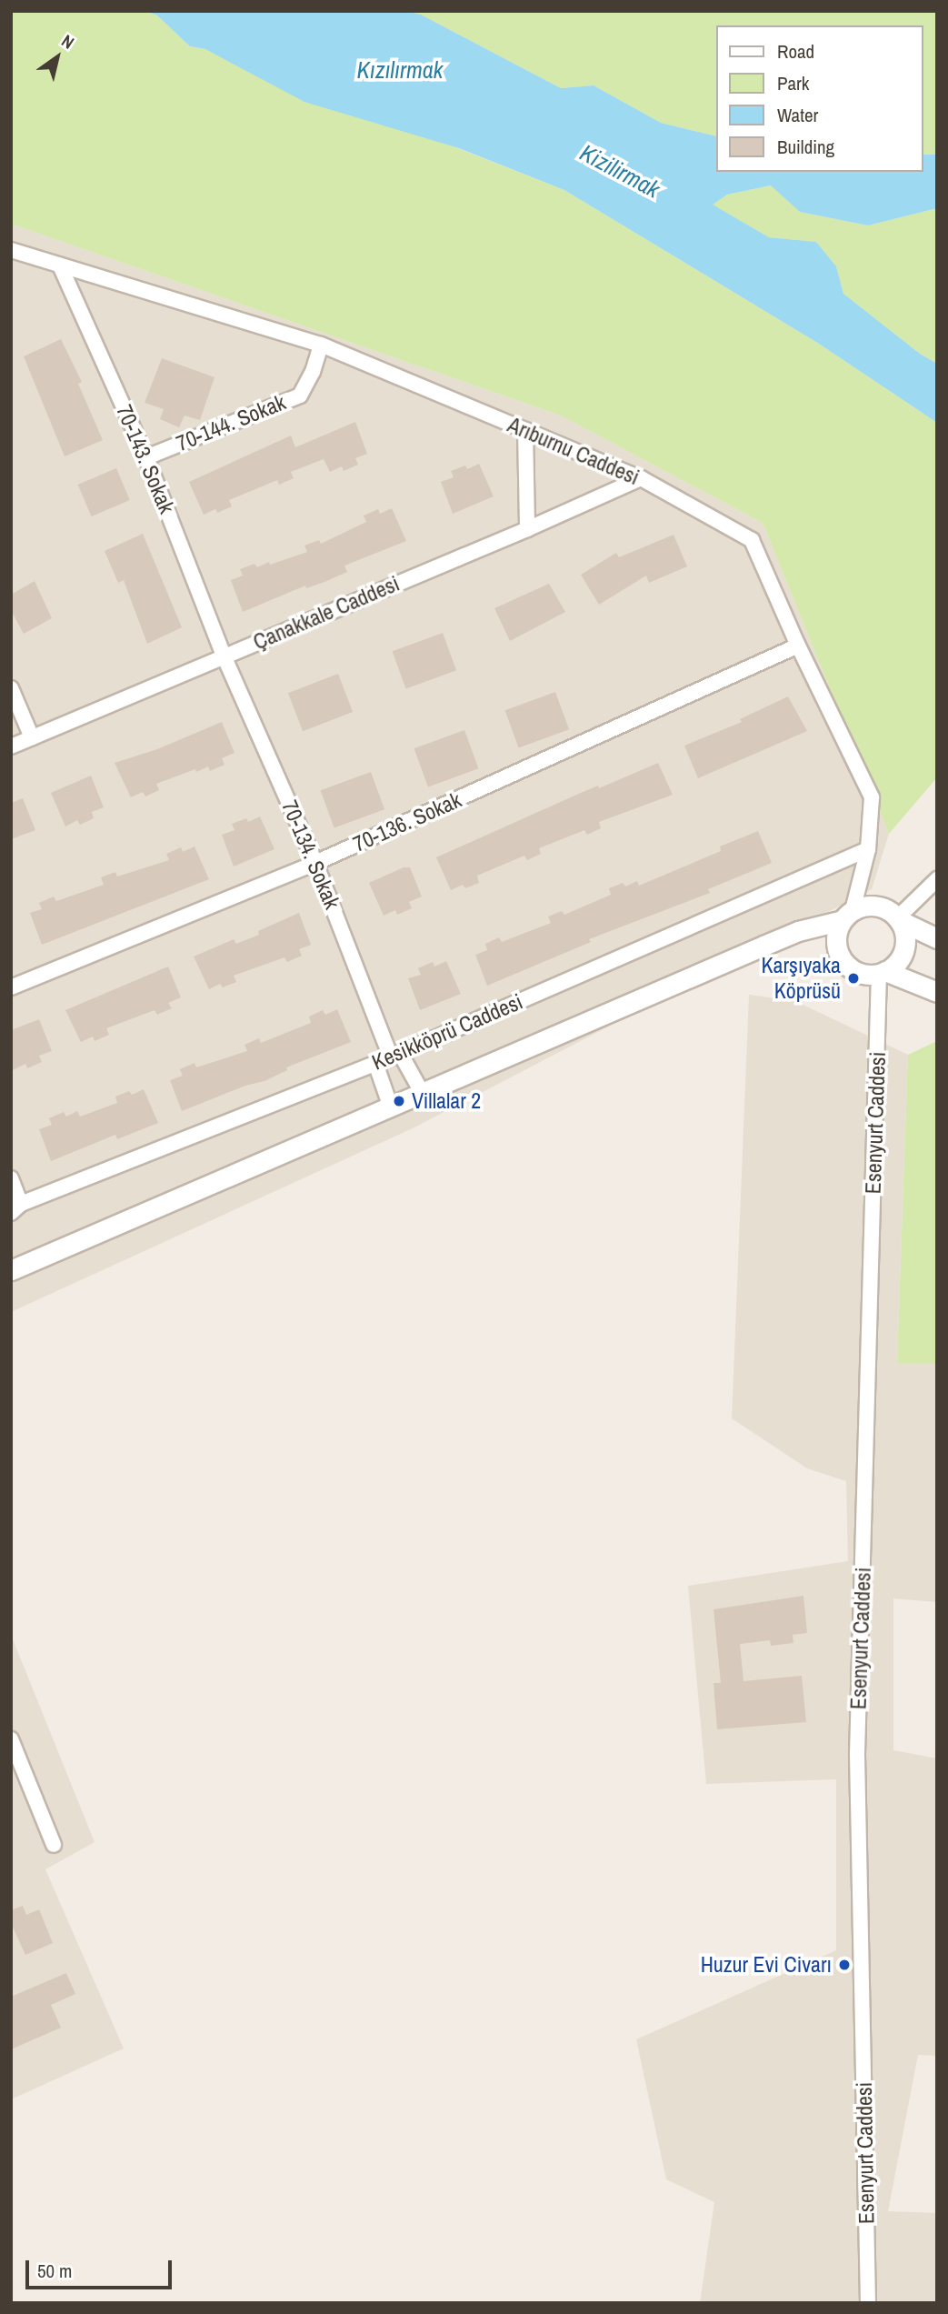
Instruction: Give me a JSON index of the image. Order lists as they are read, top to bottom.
{
  "streets": {
    "street": [
      "70-144. Sokak",
      "Arıburnu Caddesi",
      "70-143. Sokak",
      "Çanakkale Caddesi",
      "70-136. Sokak",
      "70-134. Sokak",
      "Kesikköprü Caddesi",
      "Esenyurt Caddesi"
    ]
  },
  "crossings": [
    ["70-144. Sokak", "Arıburnu Caddesi"],
    ["70-144. Sokak", "70-143. Sokak"],
    ["Arıburnu Caddesi", "70-143. Sokak"],
    ["Arıburnu Caddesi", "Çanakkale Caddesi"],
    ["Arıburnu Caddesi", "70-136. Sokak"],
    ["Arıburnu Caddesi", "Kesikköprü Caddesi"],
    ["Arıburnu Caddesi", "Esenyurt Caddesi"],
    ["70-143. Sokak", "Çanakkale Caddesi"],
    ["70-143. Sokak", "70-134. Sokak"],
    ["Çanakkale Caddesi", "70-134. Sokak"],
    ["70-136. Sokak", "70-134. Sokak"],
    ["70-134. Sokak", "Kesikköprü Caddesi"],
    ["Kesikköprü Caddesi", "Esenyurt Caddesi"]
  ],
  "water": ["Kızılırmak", "Kizilirmak"],
  "places": ["Karşıyaka Köprüsü", "Villalar 2", "Huzur Evi Civarı"],
  "legend": [
    "Road",
    "Park",
    "Water",
    "Building"
  ],
  "scale_bar": "50 m",
  "north": "top right"
}
